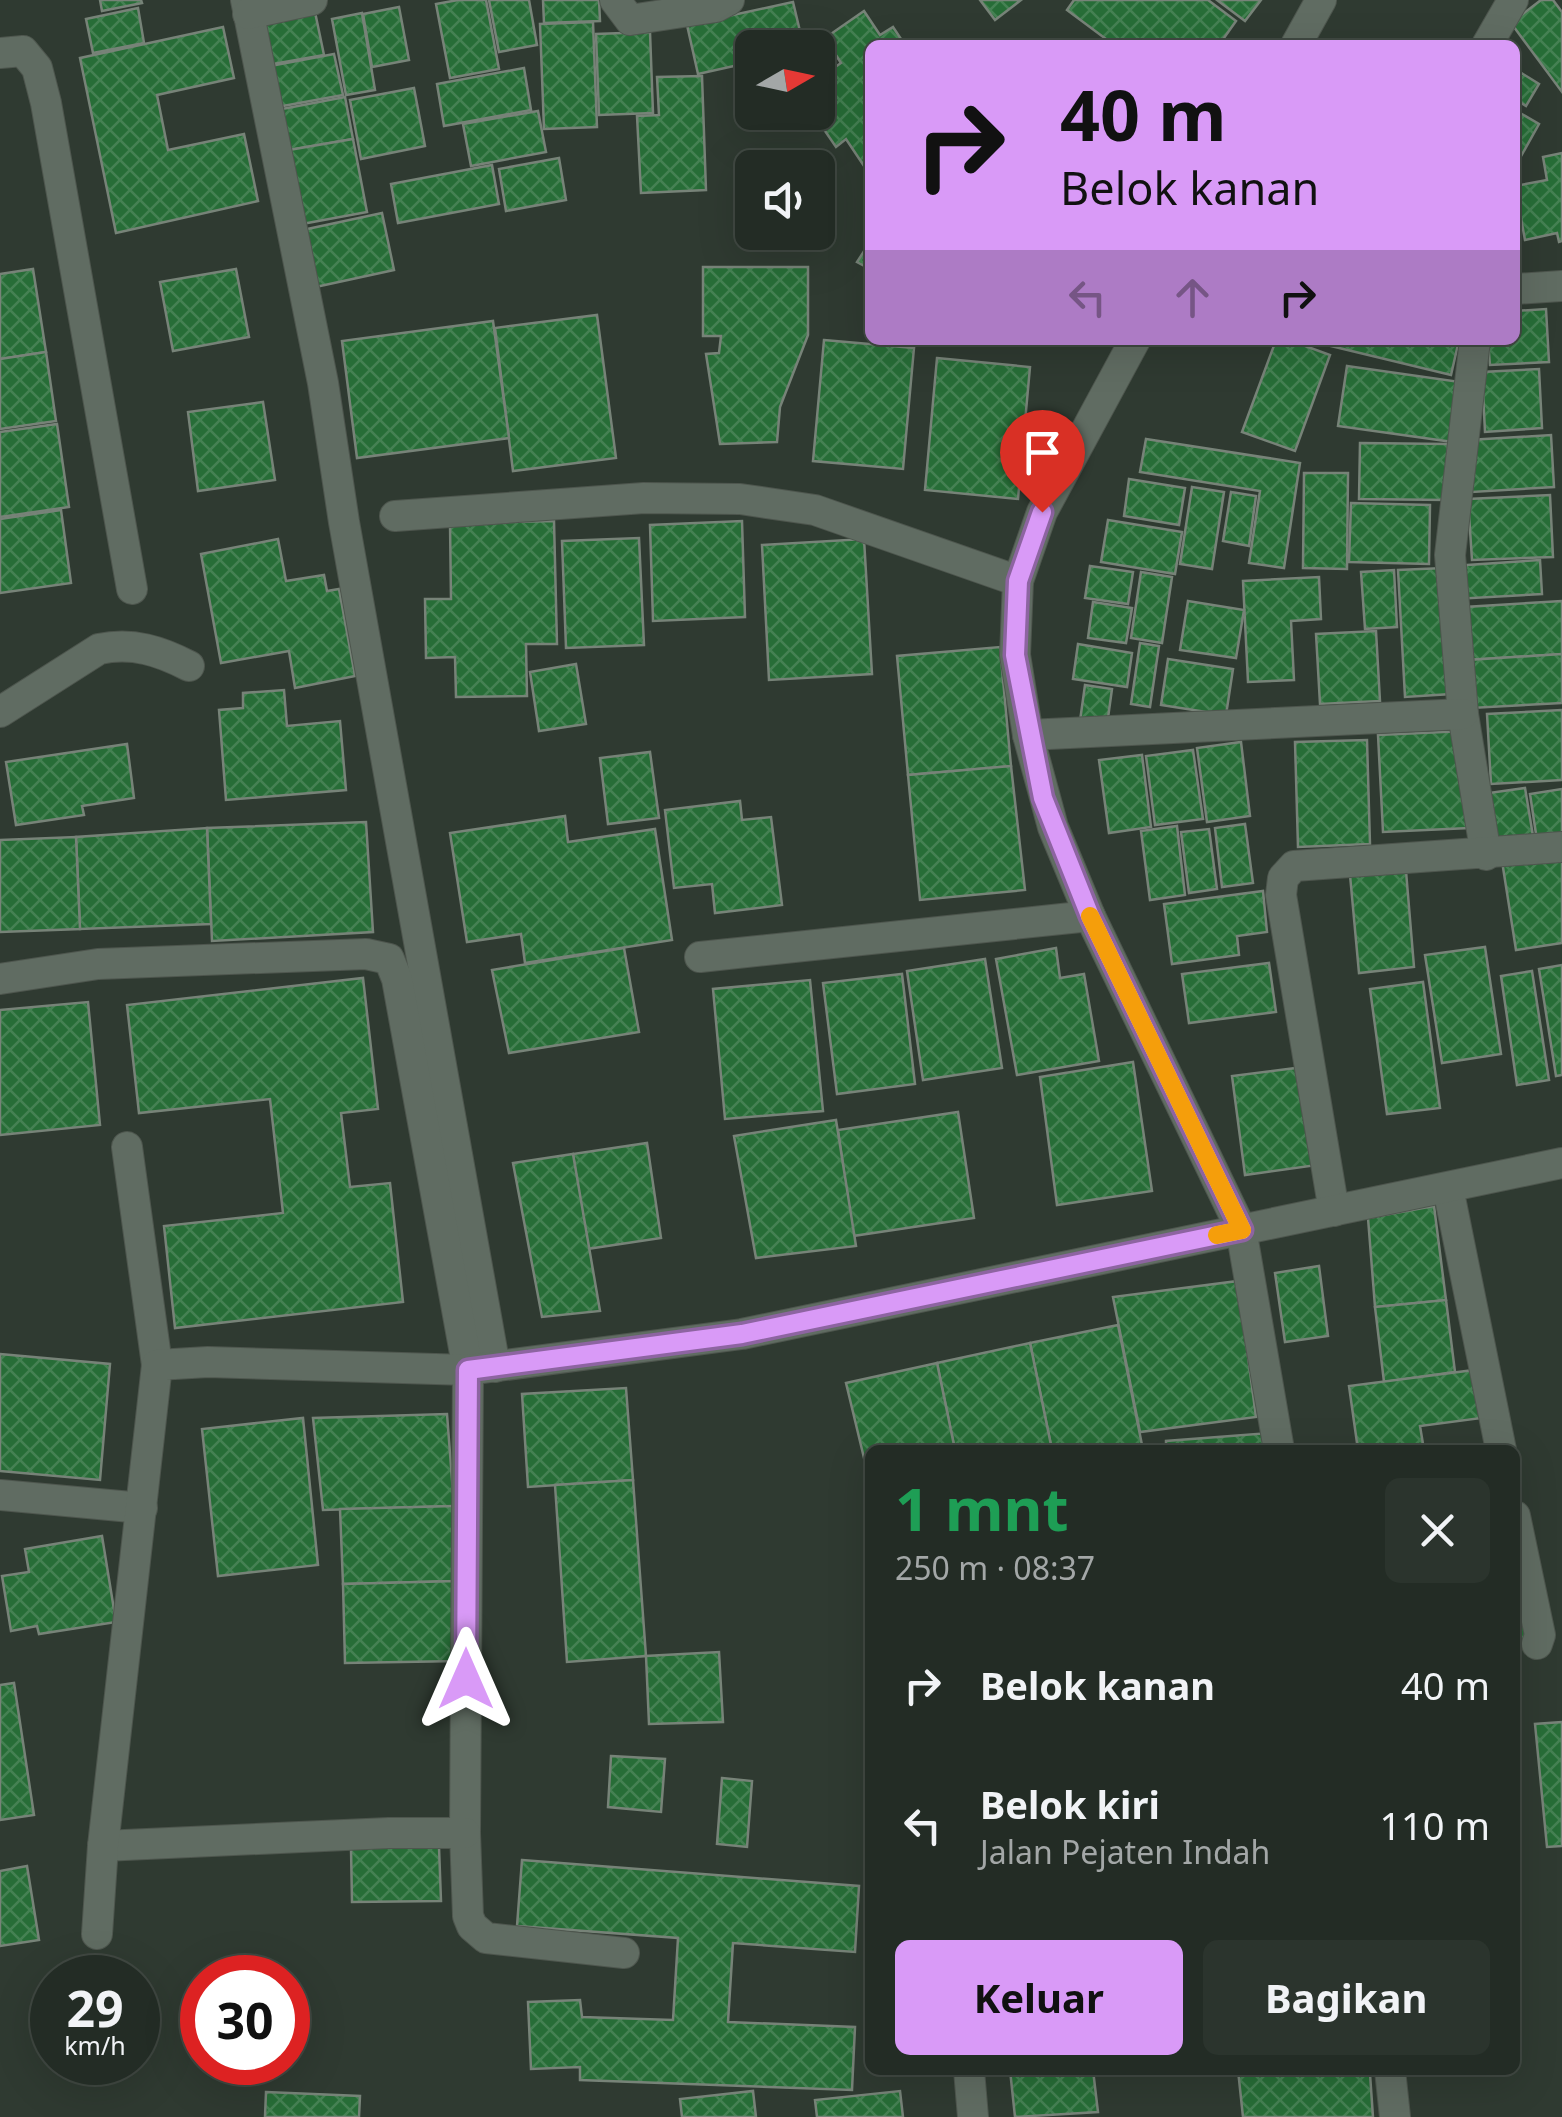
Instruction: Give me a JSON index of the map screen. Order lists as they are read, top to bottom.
{
  "north": "right",
  "page": {
    "turn": ["40 m", "Belok kanan"],
    "heading": ["1 mnt", "250 m · 08:37"],
    "list": [
      {
        "name": "Belok kanan",
        "value": "40 m"
      },
      {
        "name": "Belok kiri",
        "note": "Jalan Pejaten Indah",
        "value": "110 m"
      }
    ],
    "buttons": ["Keluar", "Bagikan"],
    "speed": "29 km/h",
    "limit": "30"
  }
}
